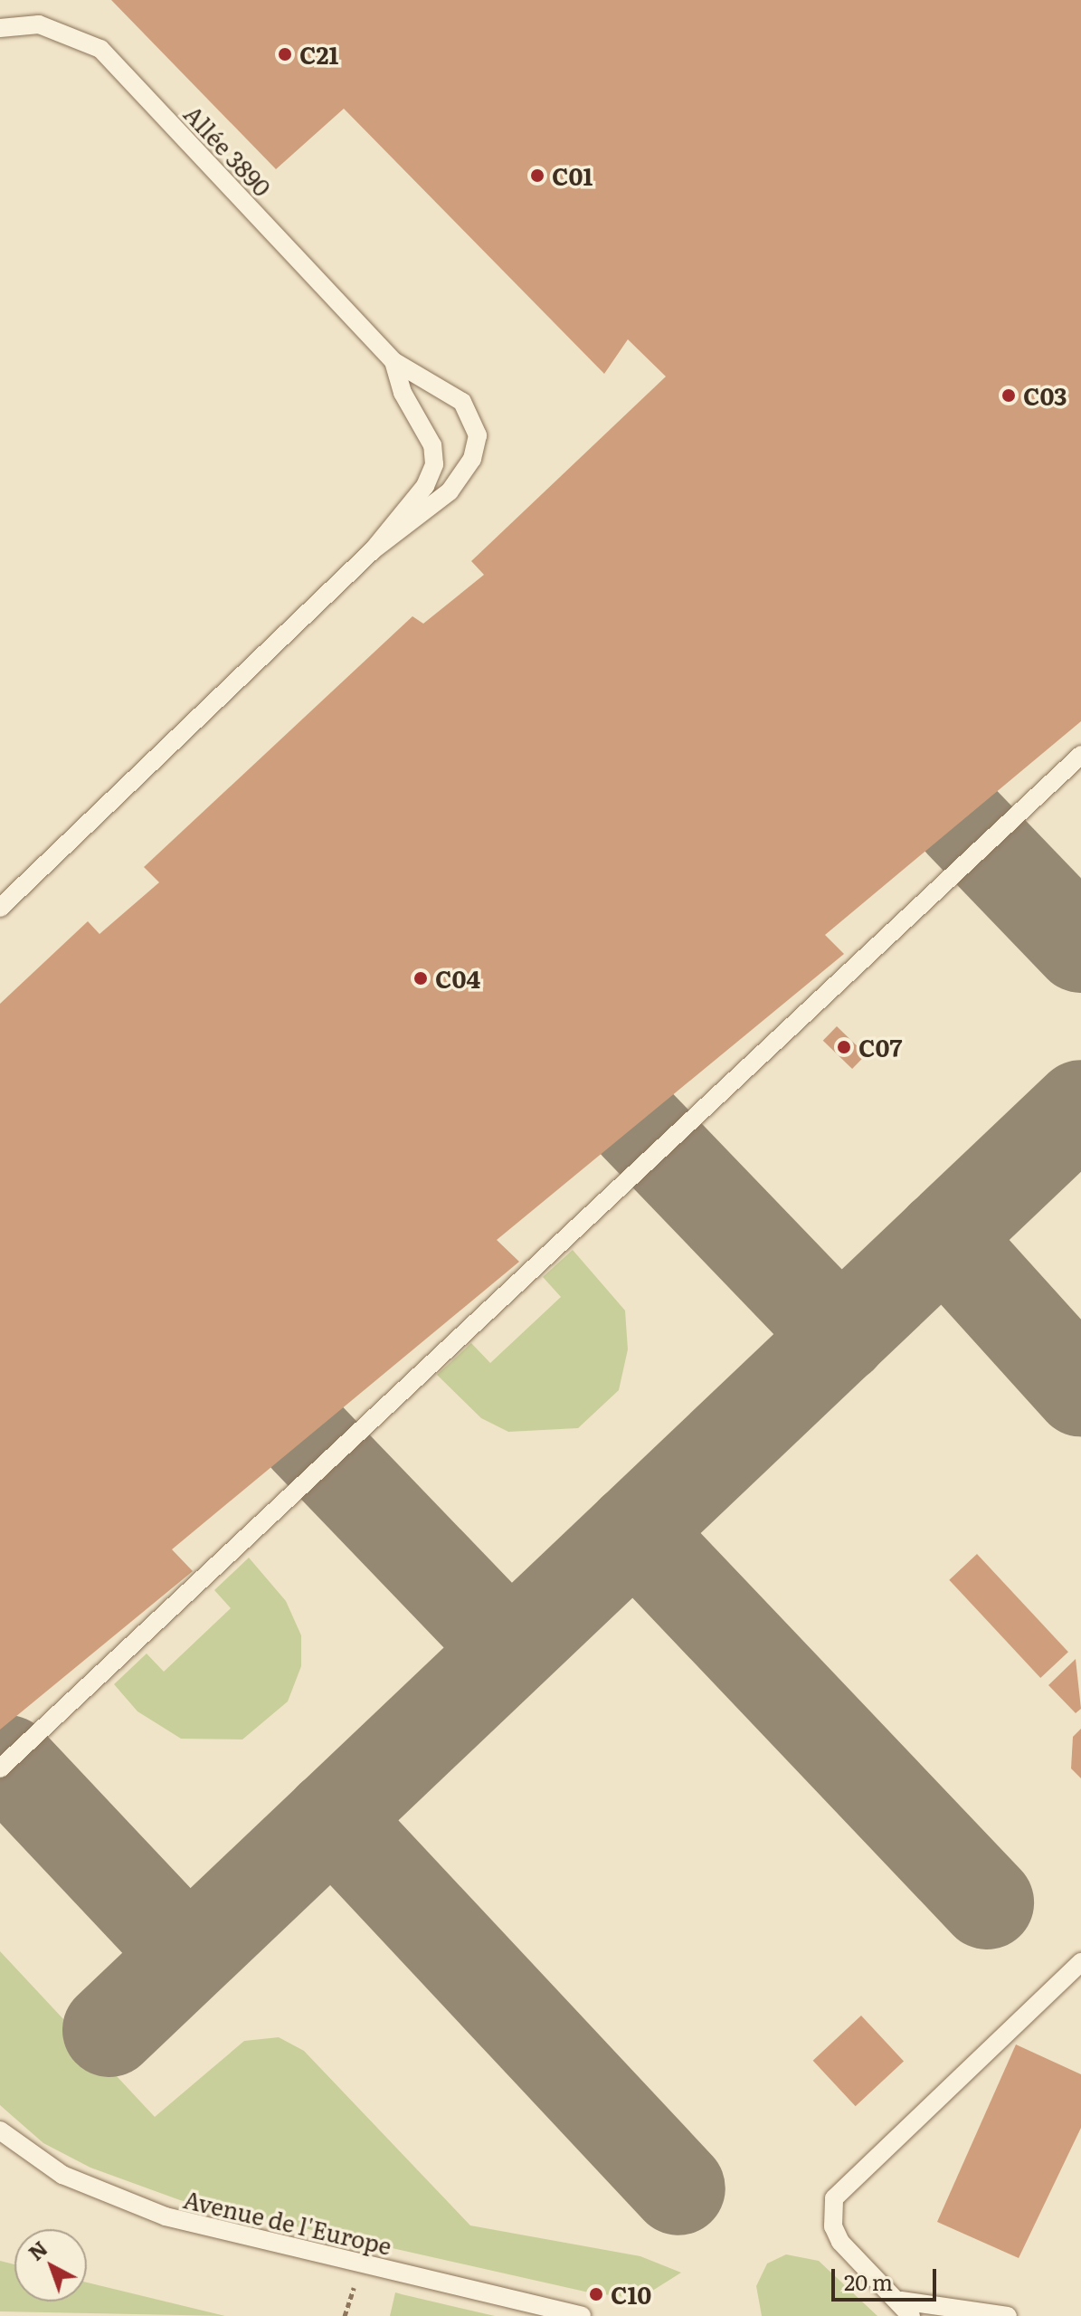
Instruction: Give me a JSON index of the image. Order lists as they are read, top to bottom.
{
  "streets": {
    "lane": ["Allée 3890", "Avenue de l'Europe"]
  },
  "places": [
    "C21",
    "C01",
    "C03",
    "C04",
    "C07",
    "C10"
  ],
  "scale_bar": "20 m",
  "north": "top left"
}
